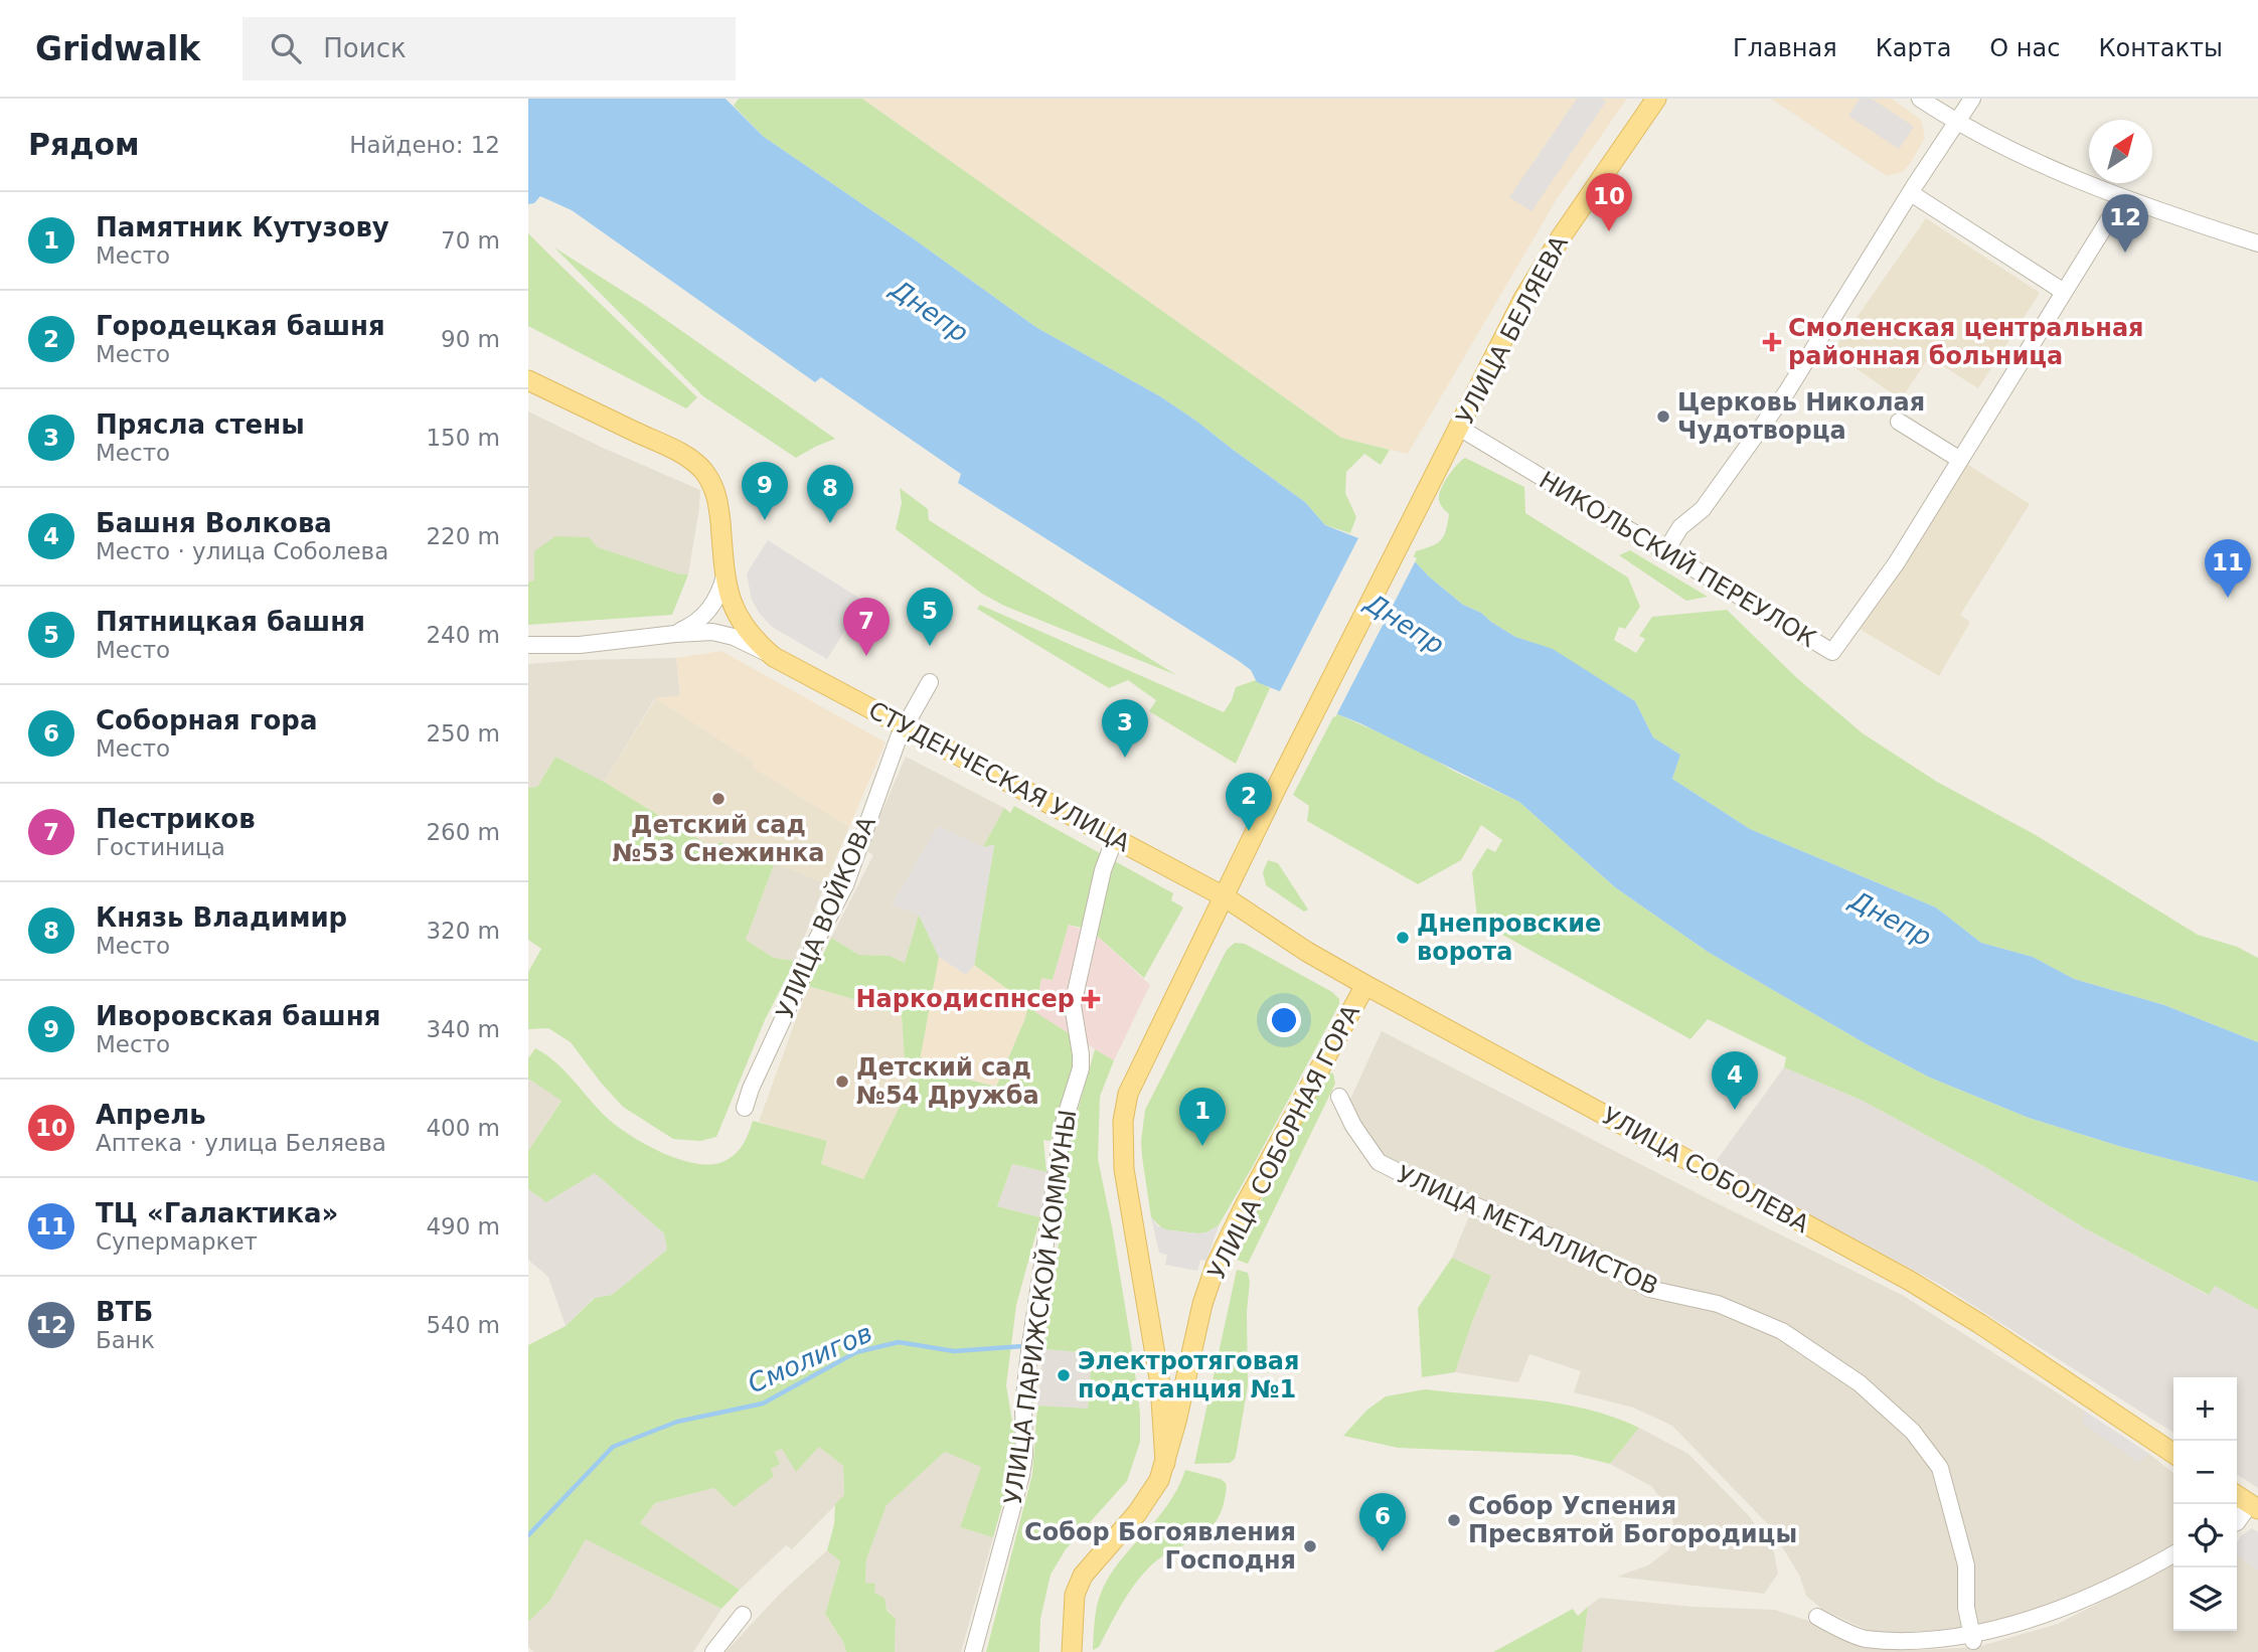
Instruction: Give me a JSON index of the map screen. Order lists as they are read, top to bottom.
{
  "streets": {
    "main road": [
      "УЛИЦА БЕЛЯЕВА",
      "СТУДЕНЧЕСКАЯ УЛИЦА",
      "УЛИЦА СОБОРНАЯ ГОРА",
      "УЛИЦА СОБОЛЕВА"
    ],
    "street": [
      "НИКОЛЬСКИЙ ПЕРЕУЛОК",
      "УЛИЦА ВОЙКОВА",
      "УЛИЦА МЕТАЛЛИСТОВ",
      "УЛИЦА ПАРИЖСКОЙ КОММУНЫ"
    ]
  },
  "crossings": [
    ["УЛИЦА БЕЛЯЕВА", "НИКОЛЬСКИЙ ПЕРЕУЛОК"],
    ["УЛИЦА БЕЛЯЕВА", "СТУДЕНЧЕСКАЯ УЛИЦА"],
    ["УЛИЦА БЕЛЯЕВА", "УЛИЦА СОБОРНАЯ ГОРА"],
    ["УЛИЦА БЕЛЯЕВА", "УЛИЦА СОБОЛЕВА"],
    ["СТУДЕНЧЕСКАЯ УЛИЦА", "УЛИЦА ВОЙКОВА"],
    ["СТУДЕНЧЕСКАЯ УЛИЦА", "УЛИЦА СОБОЛЕВА"],
    ["СТУДЕНЧЕСКАЯ УЛИЦА", "УЛИЦА ПАРИЖСКОЙ КОММУНЫ"],
    ["УЛИЦА СОБОРНАЯ ГОРА", "УЛИЦА СОБОЛЕВА"]
  ],
  "water": ["Днепр", "Смолигов"],
  "places": {
    "health": ["Смоленская центральная районная больница", "Наркодиспнсер"],
    "other": [
      "Церковь Николая Чудотворца",
      "Детский сад №53 Снежинка",
      "Днепровские ворота",
      "Детский сад №54 Дружба",
      "Электротяговая подстанция №1",
      "Собор Успения Пресвятой Богородицы",
      "Собор Богоявления Господня"
    ]
  },
  "north": "top right",
  "page": {
    "header": "Gridwalk",
    "search": "Поиск",
    "nav": [
      "Главная",
      "Карта",
      "О нас",
      "Контакты"
    ],
    "heading": ["Рядом", "Найдено: 12"],
    "pins": [
      "10",
      "12",
      "9",
      "8",
      "11",
      "5",
      "7",
      "3",
      "2",
      "4",
      "1",
      "6"
    ],
    "list": [
      {
        "mark": "1",
        "name": "Памятник Кутузову",
        "note": "Место",
        "value": "70 m"
      },
      {
        "mark": "2",
        "name": "Городецкая башня",
        "note": "Место",
        "value": "90 m"
      },
      {
        "mark": "3",
        "name": "Прясла стены",
        "note": "Место",
        "value": "150 m"
      },
      {
        "mark": "4",
        "name": "Башня Волкова",
        "note": "Место · улица Соболева",
        "value": "220 m"
      },
      {
        "mark": "5",
        "name": "Пятницкая башня",
        "note": "Место",
        "value": "240 m"
      },
      {
        "mark": "6",
        "name": "Соборная гора",
        "note": "Место",
        "value": "250 m"
      },
      {
        "mark": "7",
        "name": "Пестриков",
        "note": "Гостиница",
        "value": "260 m"
      },
      {
        "mark": "8",
        "name": "Князь Владимир",
        "note": "Место",
        "value": "320 m"
      },
      {
        "mark": "9",
        "name": "Иворовская башня",
        "note": "Место",
        "value": "340 m"
      },
      {
        "mark": "10",
        "name": "Апрель",
        "note": "Аптека · улица Беляева",
        "value": "400 m"
      },
      {
        "mark": "11",
        "name": "ТЦ «Галактика»",
        "note": "Супермаркет",
        "value": "490 m"
      },
      {
        "mark": "12",
        "name": "ВТБ",
        "note": "Банк",
        "value": "540 m"
      }
    ],
    "map_buttons": ["+", "−"]
  }
}
